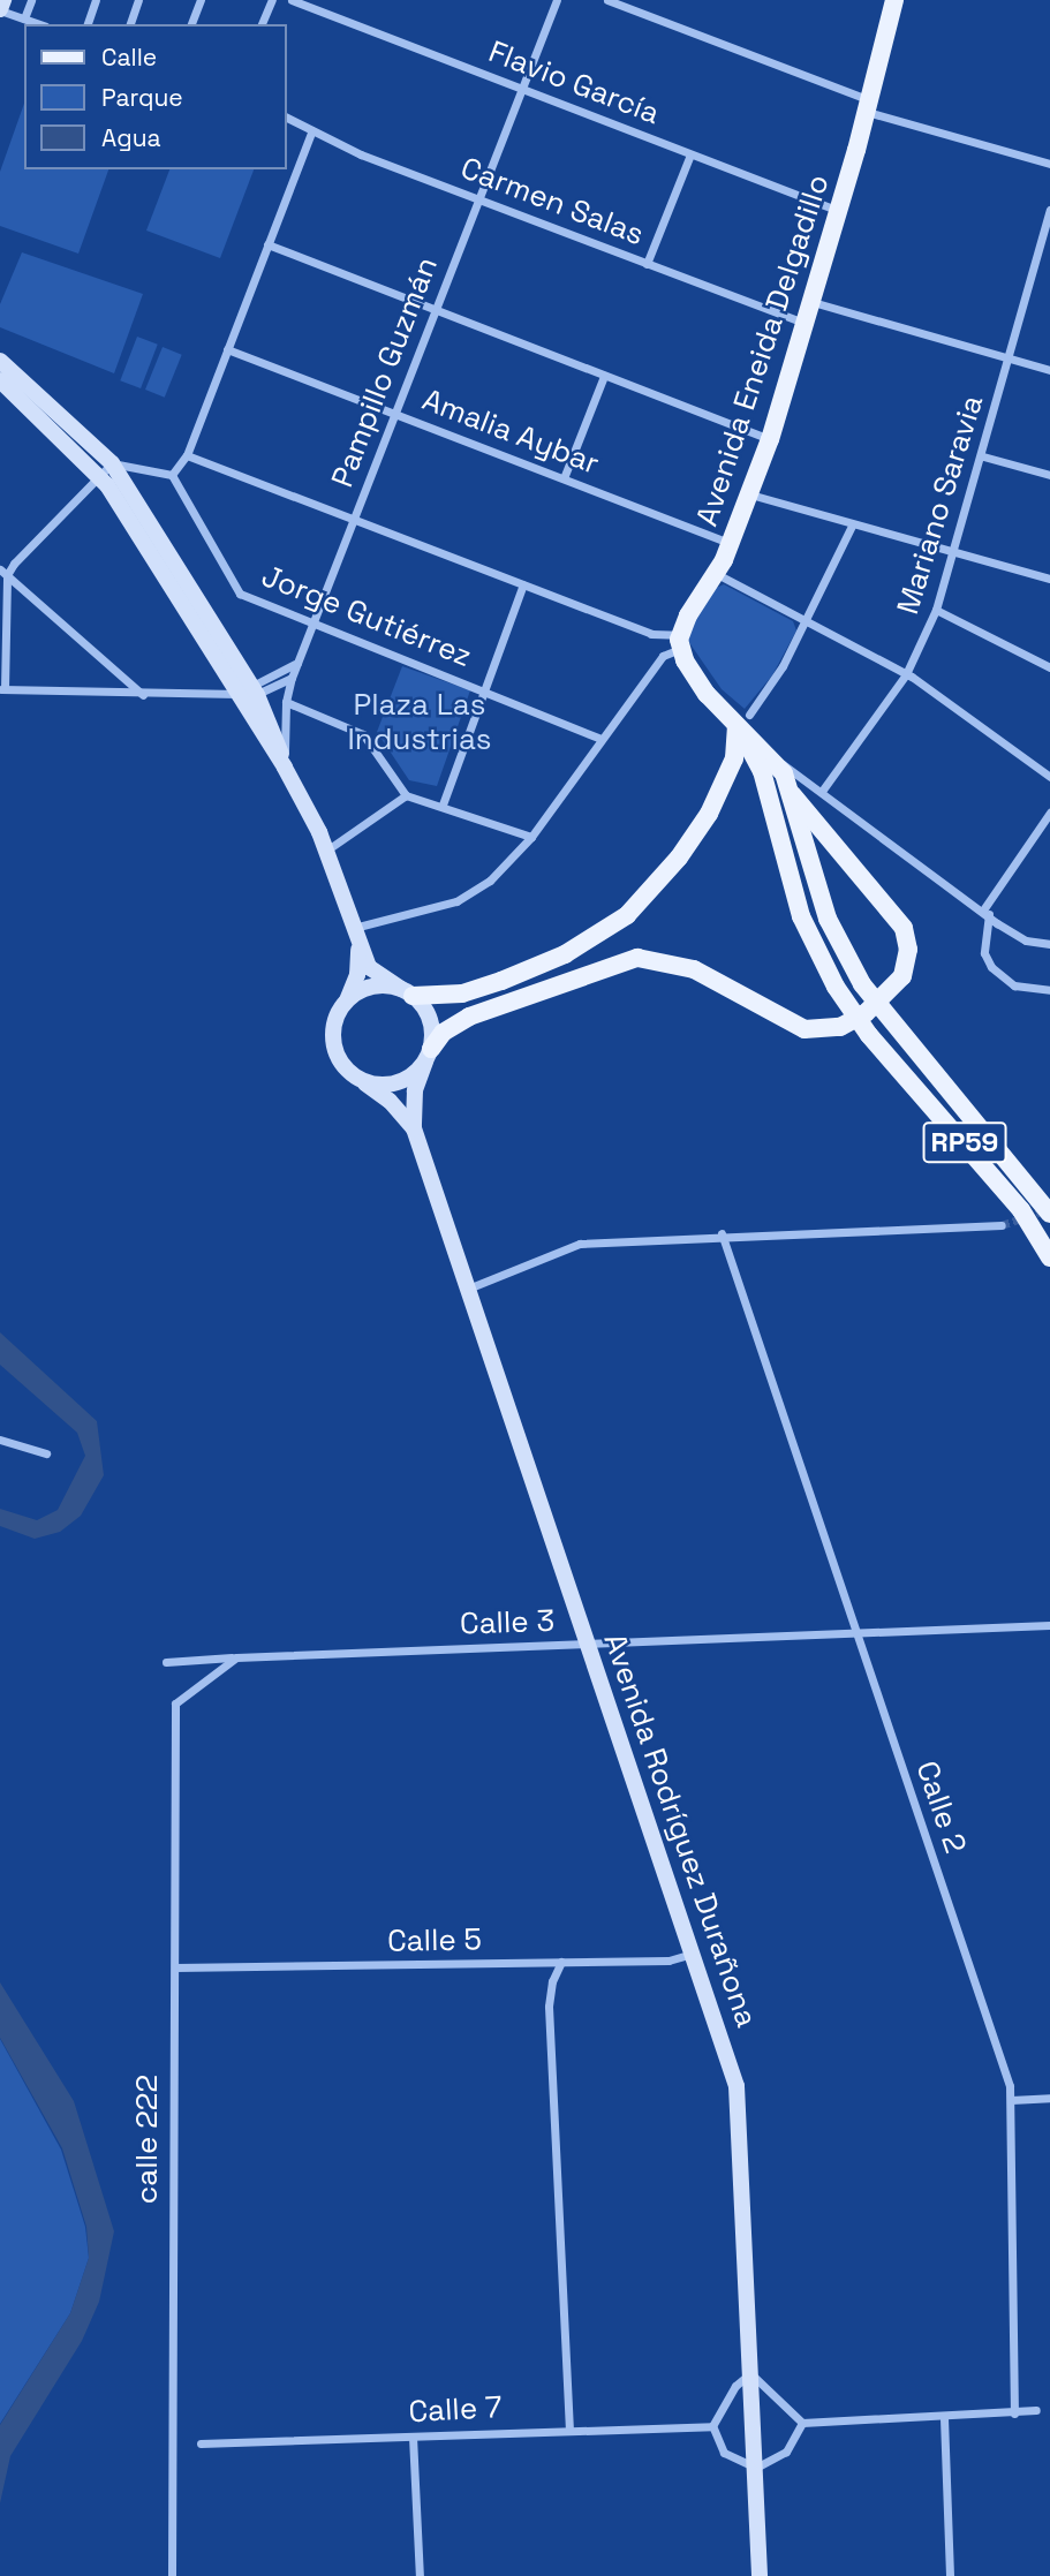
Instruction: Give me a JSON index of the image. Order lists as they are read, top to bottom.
{
  "streets": {
    "main road": ["Avenida Eneida Delgadillo", "RP59", "Avenida Rodríguez Durañona"],
    "street": [
      "Flavio García",
      "Carmen Salas",
      "Pampillo Guzmán",
      "Amalia Aybar",
      "Mariano Saravia",
      "Jorge Gutiérrez",
      "Calle 3",
      "Calle 2",
      "Calle 5",
      "calle 222",
      "Calle 7"
    ]
  },
  "crossings": [
    ["Flavio García", "Avenida Eneida Delgadillo"],
    ["Flavio García", "Pampillo Guzmán"],
    ["Carmen Salas", "Avenida Eneida Delgadillo"],
    ["Carmen Salas", "Pampillo Guzmán"],
    ["Avenida Eneida Delgadillo", "Amalia Aybar"],
    ["Avenida Eneida Delgadillo", "Jorge Gutiérrez"],
    ["Pampillo Guzmán", "Amalia Aybar"],
    ["Pampillo Guzmán", "Jorge Gutiérrez"],
    ["Calle 3", "Calle 2"],
    ["Calle 3", "Avenida Rodríguez Durañona"],
    ["Calle 3", "calle 222"],
    ["Avenida Rodríguez Durañona", "Calle 5"],
    ["Calle 5", "calle 222"]
  ],
  "parks": ["Plaza Las Industrias"],
  "legend": ["Calle", "Parque", "Agua"]
}
